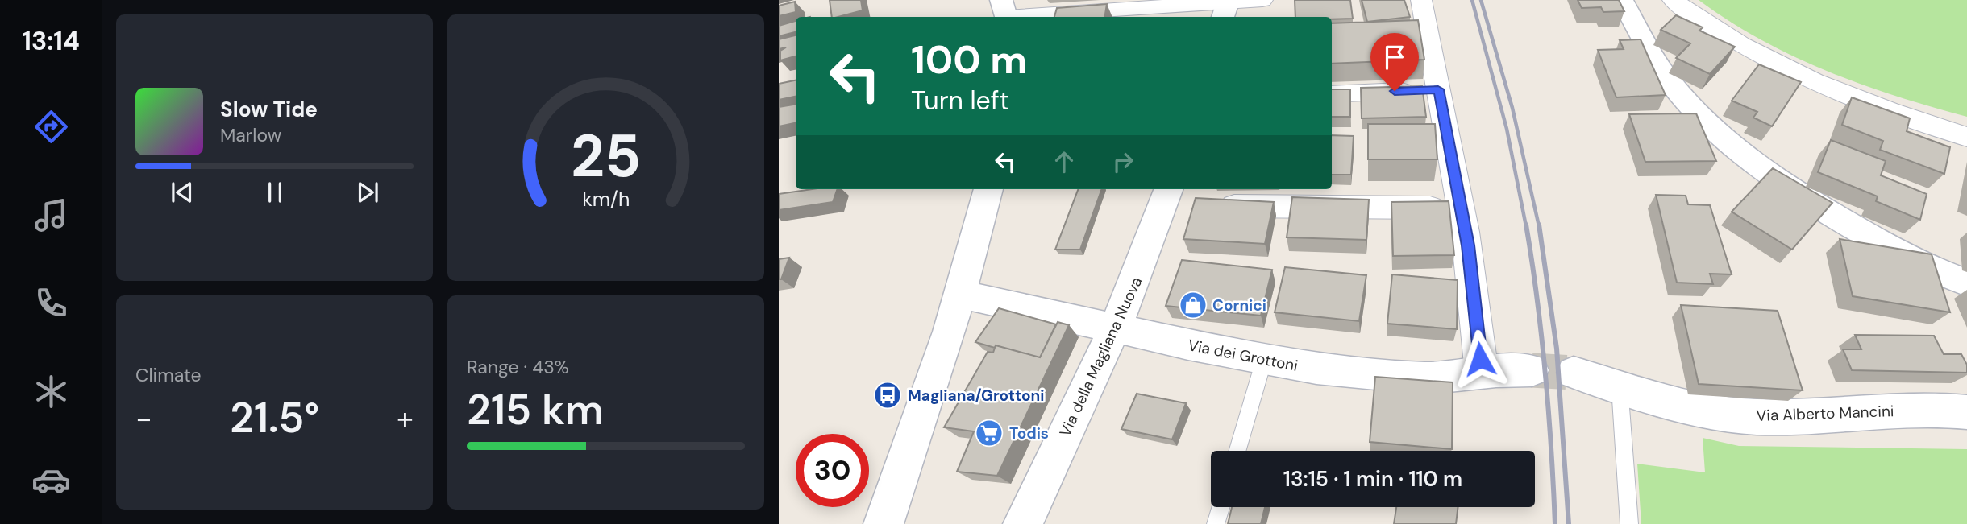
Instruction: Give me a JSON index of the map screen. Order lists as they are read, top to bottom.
{
  "streets": {
    "street": ["Via dei Grottoni", "Via della Magliana Nuova", "Via Alberto Mancini"]
  },
  "crossings": [
    ["Via dei Grottoni", "Via della Magliana Nuova"]
  ],
  "places": {
    "shop": ["Cornici"],
    "bus stop": ["Magliana/Grottoni"],
    "supermarket": ["Todis"]
  },
  "page": {
    "tabs": "13:14",
    "turn": ["100 m", "Turn left"],
    "song": ["Slow Tide", "Marlow"],
    "tile": [
      "Climate",
      ["Range · 43%", "215 km"]
    ],
    "heat": ["−", "21.5°", "+"],
    "limit": "30",
    "trip": "13:15 · 1 min · 110 m",
    "gauge": ["25", "km/h"]
  }
}
